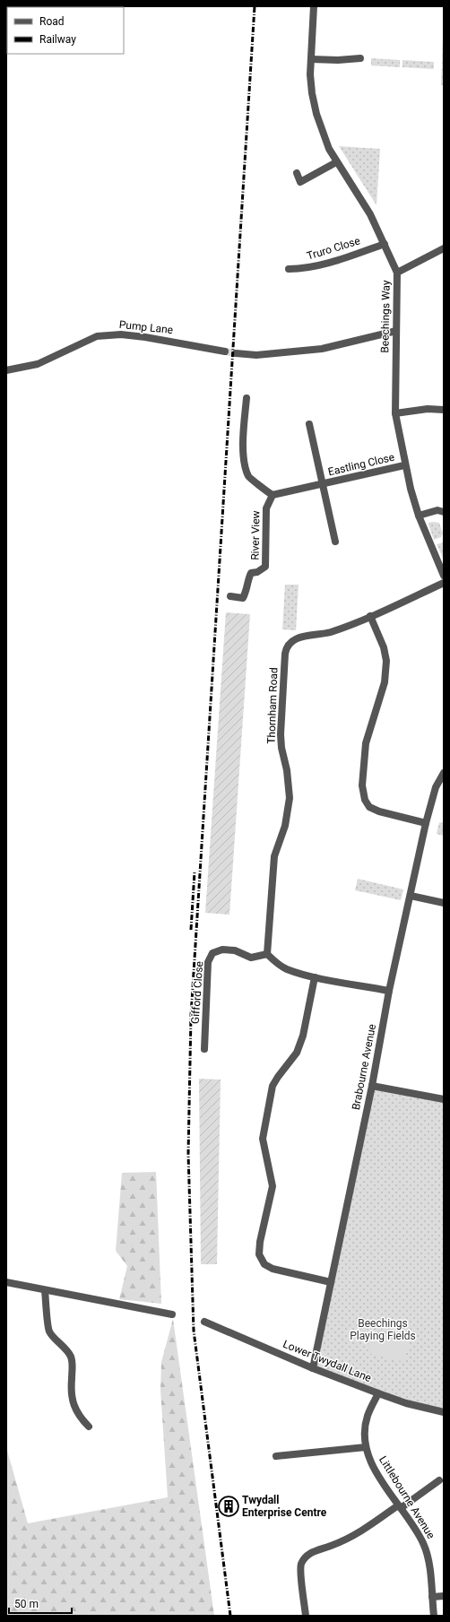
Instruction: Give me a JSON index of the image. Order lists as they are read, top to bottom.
{
  "streets": {
    "street": [
      "Truro Close",
      "Beechings Way",
      "Pump Lane",
      "Eastling Close",
      "River View",
      "Thornham Road",
      "Gifford Close",
      "Brabourne Avenue",
      "Lower Twydall Lane",
      "Littlebourne Avenue"
    ]
  },
  "crossings": [
    ["Truro Close", "Beechings Way"],
    ["Beechings Way", "Eastling Close"],
    ["Eastling Close", "River View"],
    ["Thornham Road", "Gifford Close"],
    ["Brabourne Avenue", "Lower Twydall Lane"],
    ["Lower Twydall Lane", "Littlebourne Avenue"]
  ],
  "parks": ["Beechings Playing Fields"],
  "places": {
    "building": ["Twydall Enterprise Centre"]
  },
  "legend": ["Road", "Railway"],
  "scale_bar": "50 m"
}
